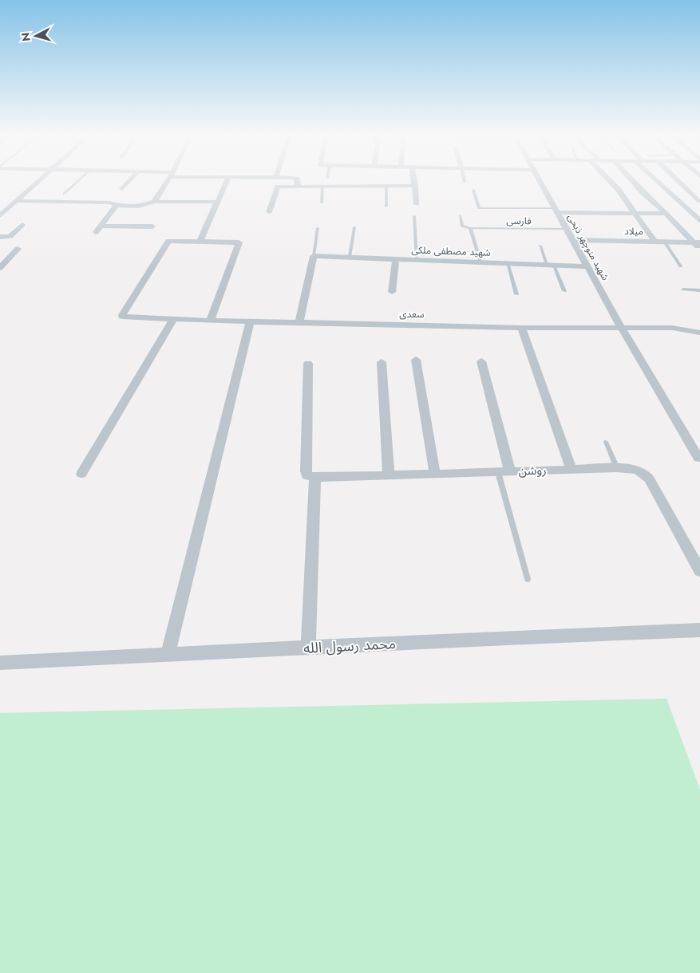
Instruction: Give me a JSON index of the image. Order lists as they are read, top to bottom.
{
  "streets": {
    "street": [
      "میلاد",
      "شهید منوچهر ذبحی",
      "شهید مصطفی ملکی",
      "سعدی",
      "روشن",
      "محمد رسول الله"
    ],
    "lane": ["فارسی"]
  },
  "crossings": [
    ["فارسی", "شهید منوچهر ذبحی"],
    ["میلاد", "شهید منوچهر ذبحی"],
    ["شهید منوچهر ذبحی", "شهید مصطفی ملکی"],
    ["شهید منوچهر ذبحی", "سعدی"]
  ],
  "north": "left"
}
